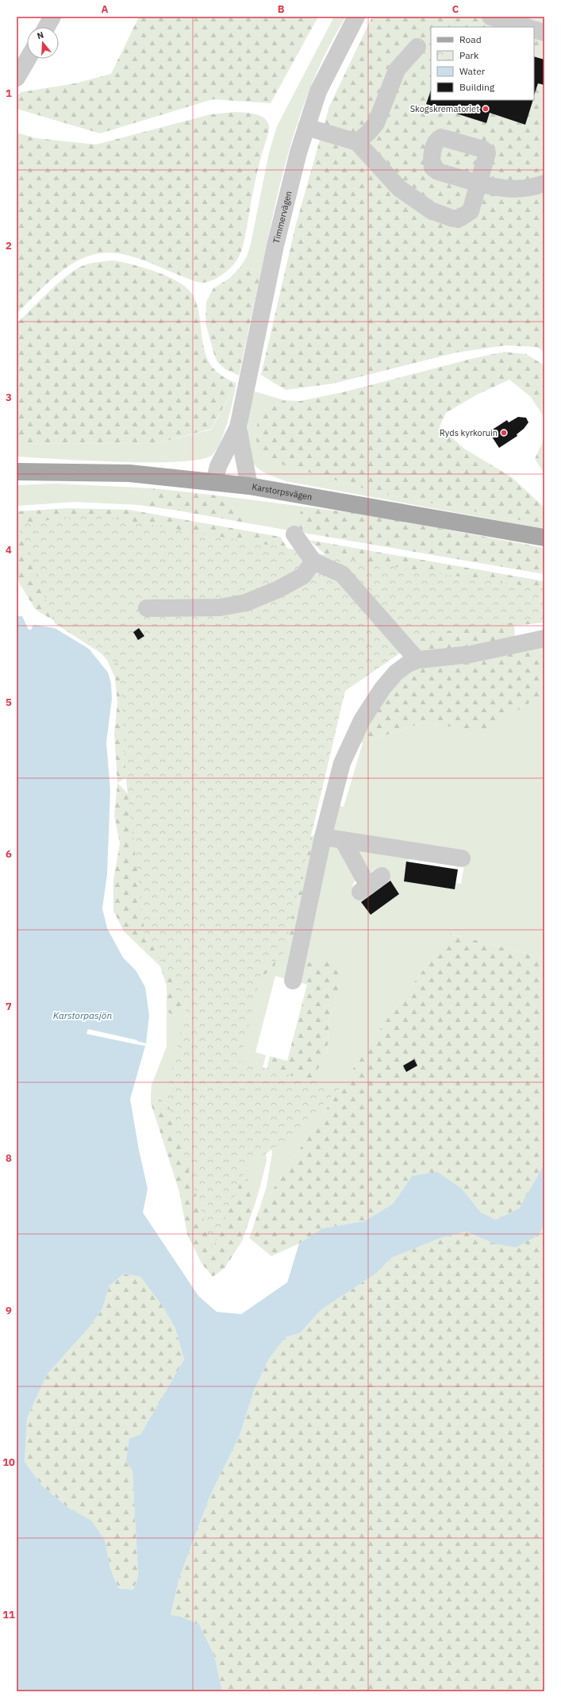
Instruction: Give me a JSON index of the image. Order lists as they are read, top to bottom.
{
  "streets": {
    "main road": ["Karstorpsvägen"],
    "street": ["Timmervägen"]
  },
  "crossings": [
    ["Timmervägen", "Karstorpsvägen"]
  ],
  "water": ["Karstorpasjön"],
  "places": ["Skogskrematoriet", "Ryds kyrkoruin"],
  "legend": [
    "Road",
    "Park",
    "Water",
    "Building"
  ],
  "north": "top",
  "grid": {
    "columns": ["A", "B", "C"],
    "rows": [
      "1",
      "2",
      "3",
      "4",
      "5",
      "6",
      "7",
      "8",
      "9",
      "10",
      "11"
    ]
  }
}
